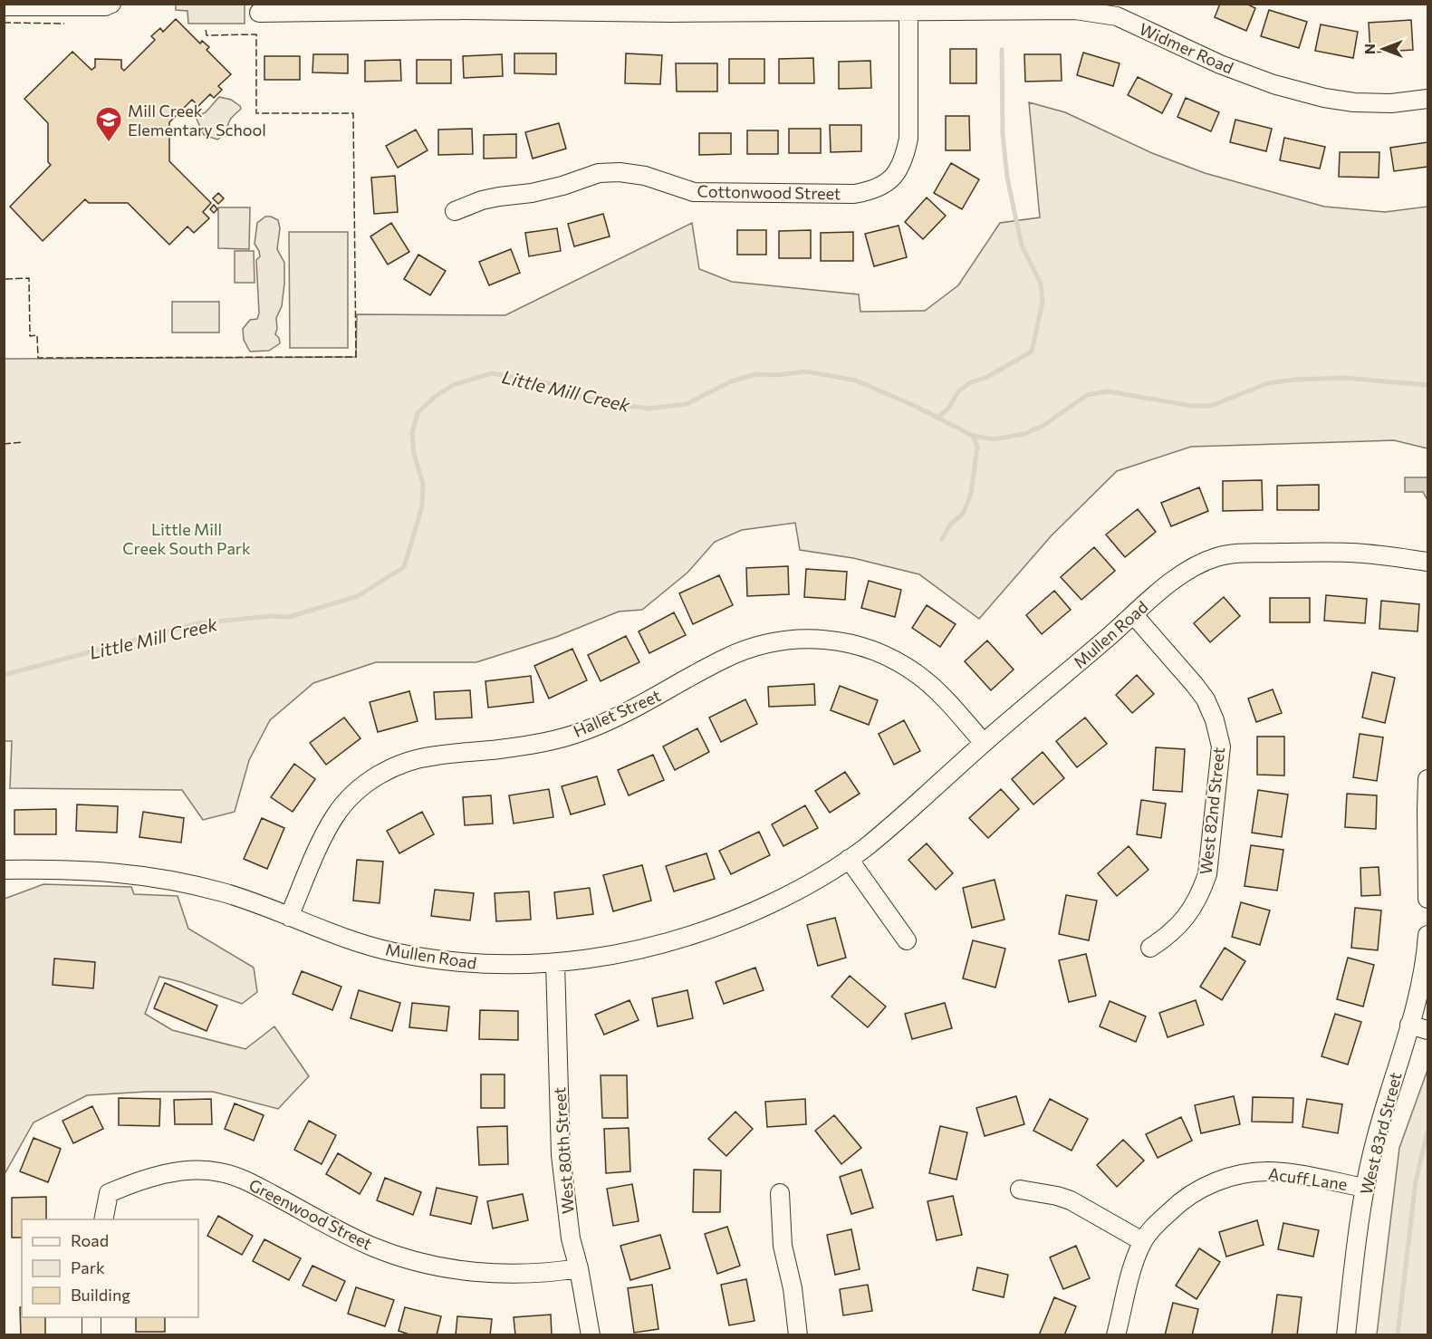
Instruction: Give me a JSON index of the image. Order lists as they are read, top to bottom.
{
  "streets": {
    "street": [
      "Widmer Road",
      "Cottonwood Street",
      "Mullen Road",
      "Hallet Street",
      "West 82nd Street",
      "West 83rd Street",
      "West 80th Street",
      "Acuff Lane",
      "Greenwood Street"
    ]
  },
  "crossings": [
    ["Widmer Road", "Cottonwood Street"],
    ["Mullen Road", "Hallet Street"],
    ["Mullen Road", "West 82nd Street"],
    ["Mullen Road", "West 80th Street"],
    ["West 83rd Street", "Acuff Lane"],
    ["West 80th Street", "Greenwood Street"]
  ],
  "water": ["Little Mill Creek"],
  "parks": ["Little Mill Creek South Park"],
  "places": {
    "school or university": ["Mill Creek Elementary School"]
  },
  "legend": ["Road", "Park", "Building"],
  "north": "left"
}
